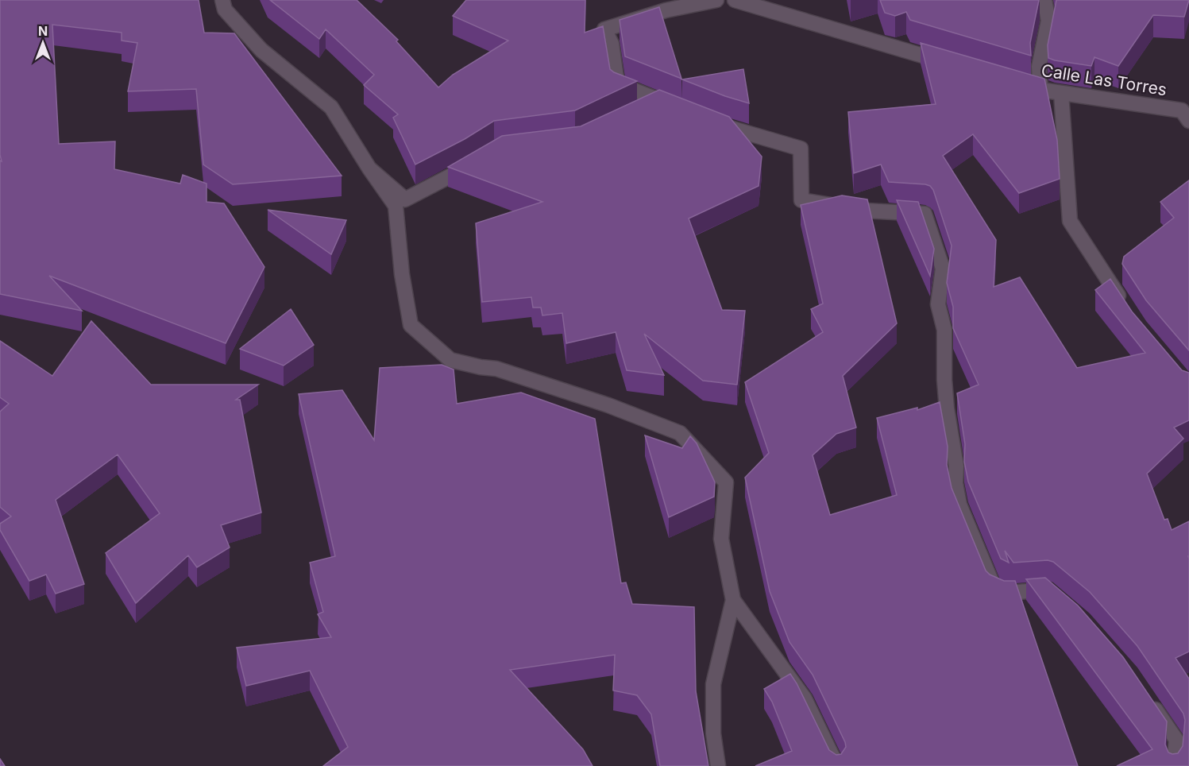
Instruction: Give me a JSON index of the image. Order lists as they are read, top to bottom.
{
  "streets": {
    "street": ["Calle Las Torres"]
  },
  "north": "top"
}
